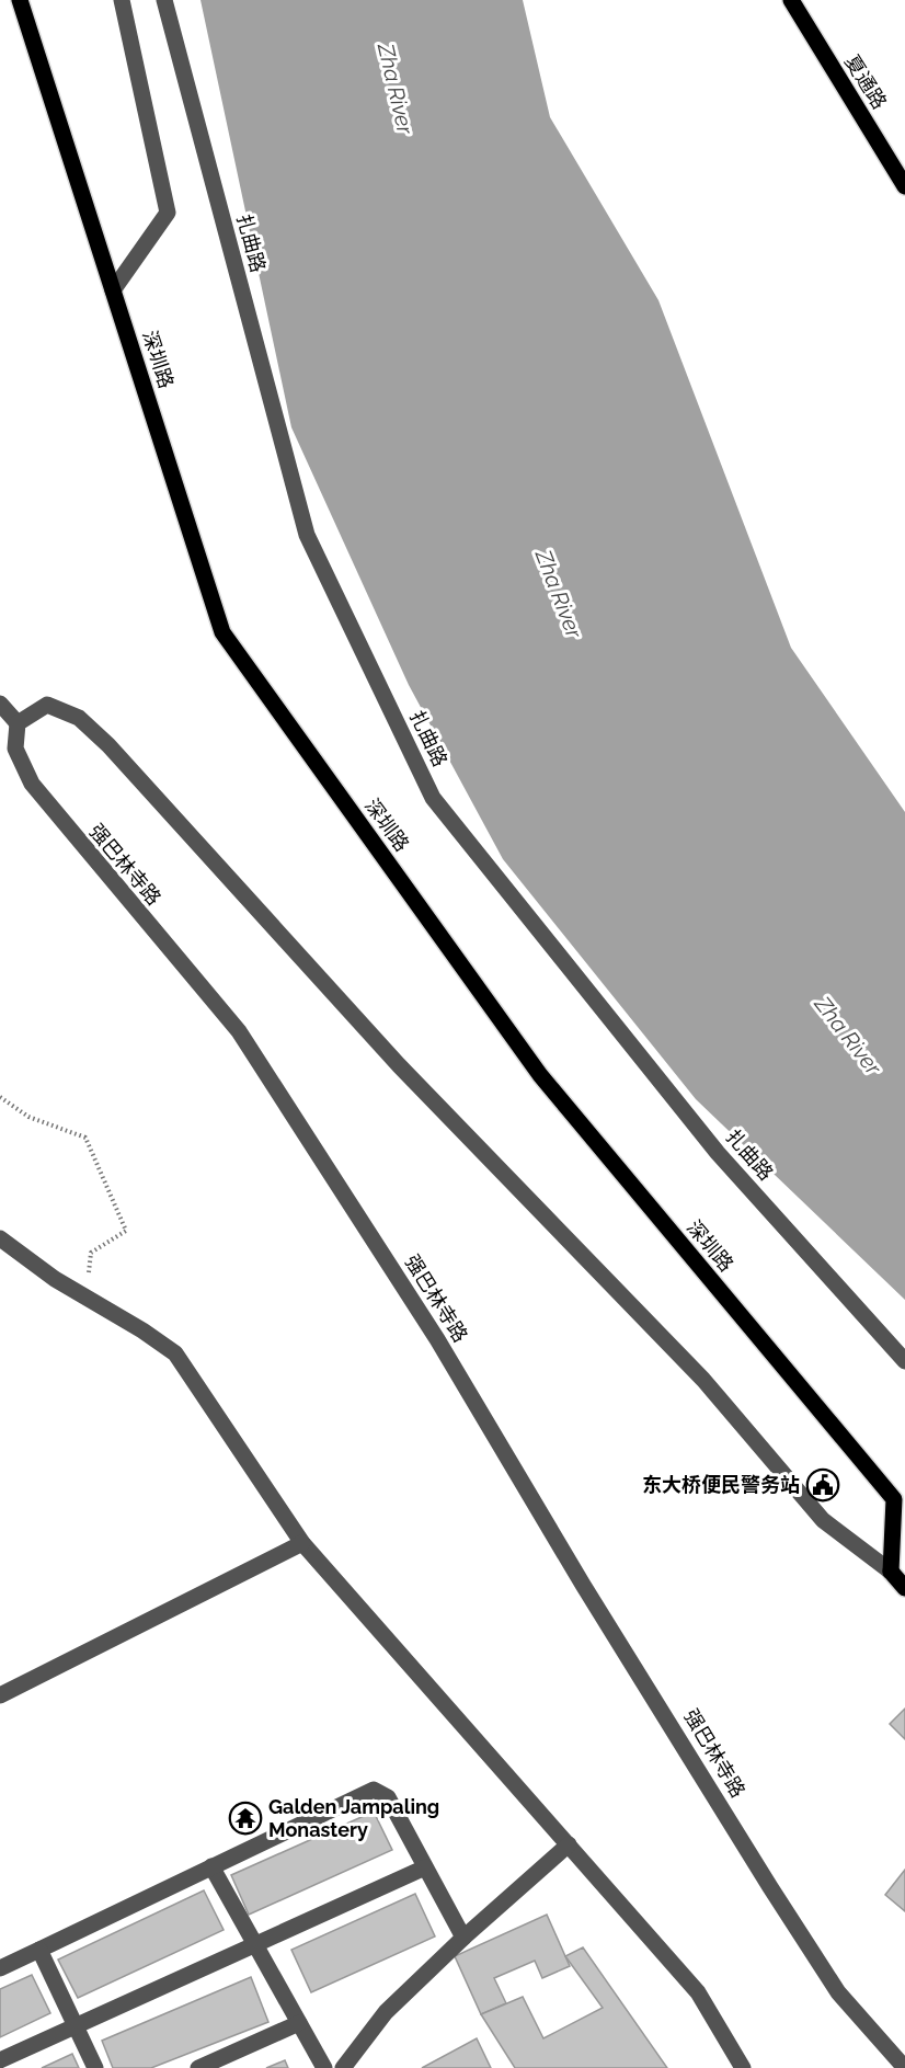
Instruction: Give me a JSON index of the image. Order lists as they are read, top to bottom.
{
  "streets": {
    "main road": ["夏通路", "深圳路"],
    "street": ["扎曲路", "强巴林寺路"]
  },
  "water": ["Zha River"],
  "places": {
    "public building": ["东大桥便民警务站"],
    "temple": ["Galden Jampaling Monastery"]
  }
}
